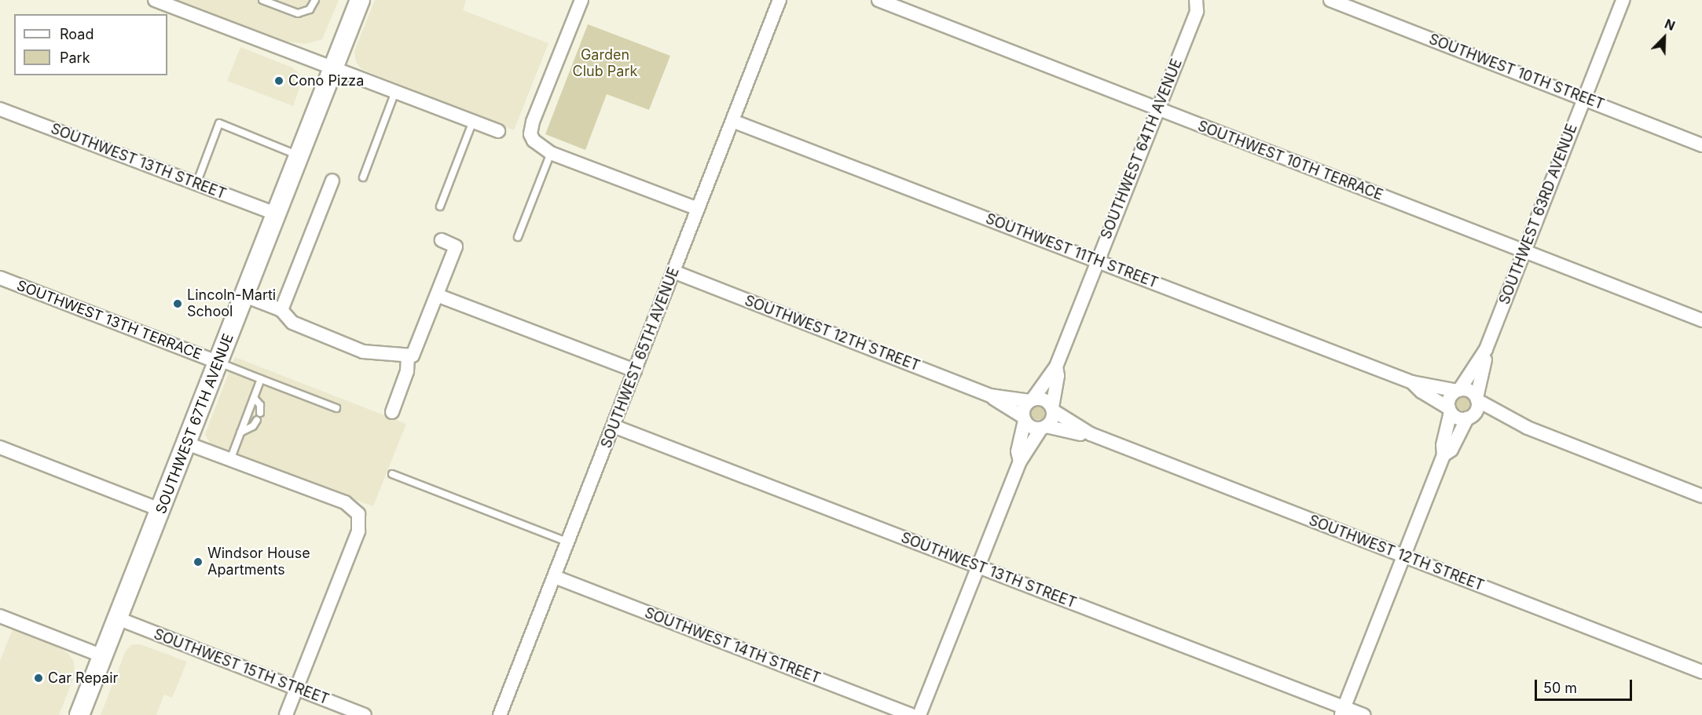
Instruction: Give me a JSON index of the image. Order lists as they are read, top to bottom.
{
  "streets": {
    "main road": ["SOUTHWEST 67TH AVENUE"],
    "street": [
      "SOUTHWEST 10TH STREET",
      "SOUTHWEST 64TH AVENUE",
      "SOUTHWEST 10TH TERRACE",
      "SOUTHWEST 13TH STREET",
      "SOUTHWEST 63RD AVENUE",
      "SOUTHWEST 11TH STREET",
      "SOUTHWEST 13TH TERRACE",
      "SOUTHWEST 12TH STREET",
      "SOUTHWEST 65TH AVENUE",
      "SOUTHWEST 14TH STREET",
      "SOUTHWEST 15TH STREET"
    ]
  },
  "crossings": [
    ["SOUTHWEST 10TH STREET", "SOUTHWEST 63RD AVENUE"],
    ["SOUTHWEST 64TH AVENUE", "SOUTHWEST 10TH TERRACE"],
    ["SOUTHWEST 64TH AVENUE", "SOUTHWEST 11TH STREET"],
    ["SOUTHWEST 64TH AVENUE", "SOUTHWEST 12TH STREET"],
    ["SOUTHWEST 10TH TERRACE", "SOUTHWEST 63RD AVENUE"],
    ["SOUTHWEST 13TH STREET", "SOUTHWEST 65TH AVENUE"],
    ["SOUTHWEST 13TH STREET", "SOUTHWEST 67TH AVENUE"],
    ["SOUTHWEST 63RD AVENUE", "SOUTHWEST 11TH STREET"],
    ["SOUTHWEST 11TH STREET", "SOUTHWEST 65TH AVENUE"],
    ["SOUTHWEST 13TH TERRACE", "SOUTHWEST 67TH AVENUE"],
    ["SOUTHWEST 12TH STREET", "SOUTHWEST 65TH AVENUE"],
    ["SOUTHWEST 65TH AVENUE", "SOUTHWEST 14TH STREET"],
    ["SOUTHWEST 67TH AVENUE", "SOUTHWEST 15TH STREET"]
  ],
  "parks": ["Garden Club Park"],
  "places": [
    "Cono Pizza",
    "Lincoln-Marti School",
    "Windsor House Apartments",
    "Car Repair"
  ],
  "legend": ["Road", "Park"],
  "scale_bar": "50 m",
  "north": "top right"
}
